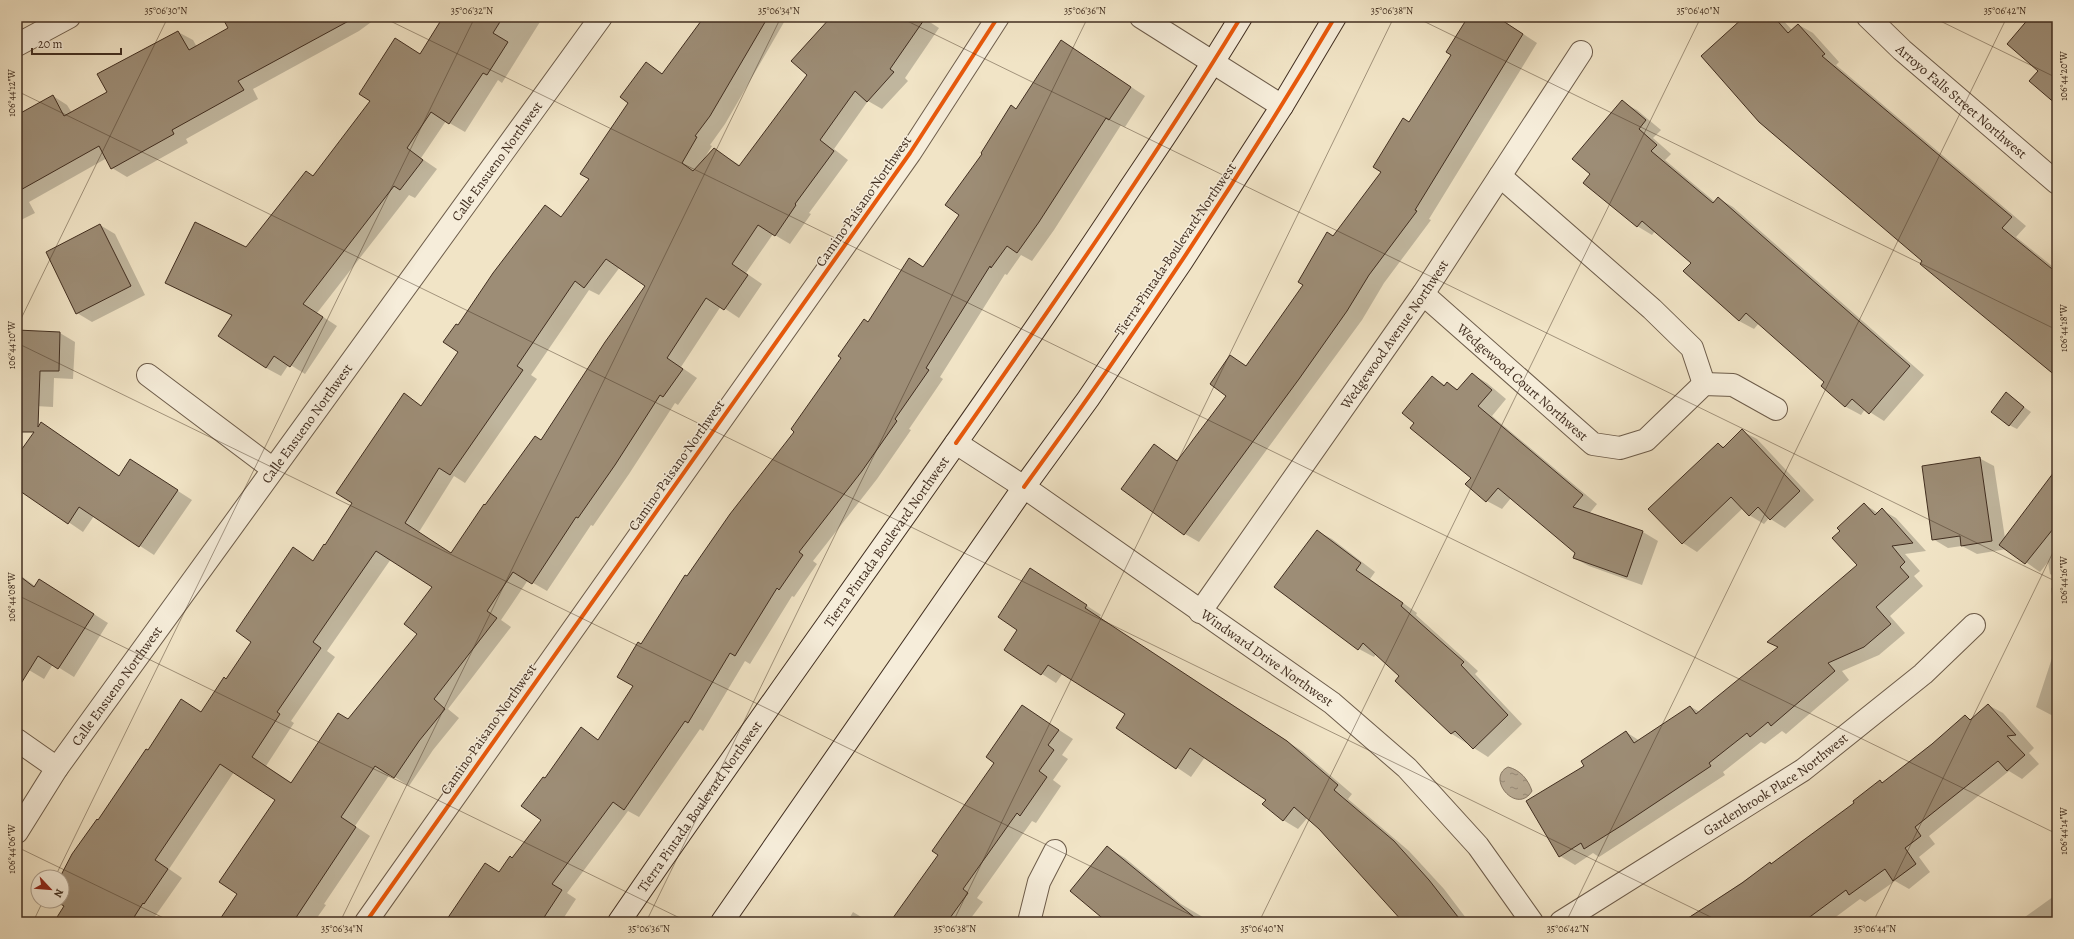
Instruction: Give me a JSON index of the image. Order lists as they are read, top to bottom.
{
  "streets": {
    "street": [
      "Arroyo Falls Street Northwest",
      "Calle Ensueno Northwest",
      "Camino Paisano Northwest",
      "Tierra Pintada Boulevard Northwest",
      "Wedgewood Avenue Northwest",
      "Wedgewood Court Northwest",
      "Windward Drive Northwest",
      "Gardenbrook Place Northwest"
    ]
  },
  "crossings": [
    ["Tierra Pintada Boulevard Northwest", "Windward Drive Northwest"],
    ["Wedgewood Avenue Northwest", "Wedgewood Court Northwest"],
    ["Wedgewood Avenue Northwest", "Windward Drive Northwest"]
  ],
  "scale_bar": "20 m",
  "north": "bottom right",
  "coordinates": [
    "35°06'30\"N",
    "35°06'32\"N",
    "35°06'34\"N",
    "35°06'36\"N",
    "35°06'38\"N",
    "35°06'40\"N",
    "35°06'42\"N",
    "106°44'20\"W",
    "106°44'12\"W",
    "106°44'18\"W",
    "106°44'10\"W",
    "106°44'16\"W",
    "106°44'08\"W",
    "106°44'14\"W",
    "106°44'06\"W",
    "35°06'44\"N"
  ]
}
